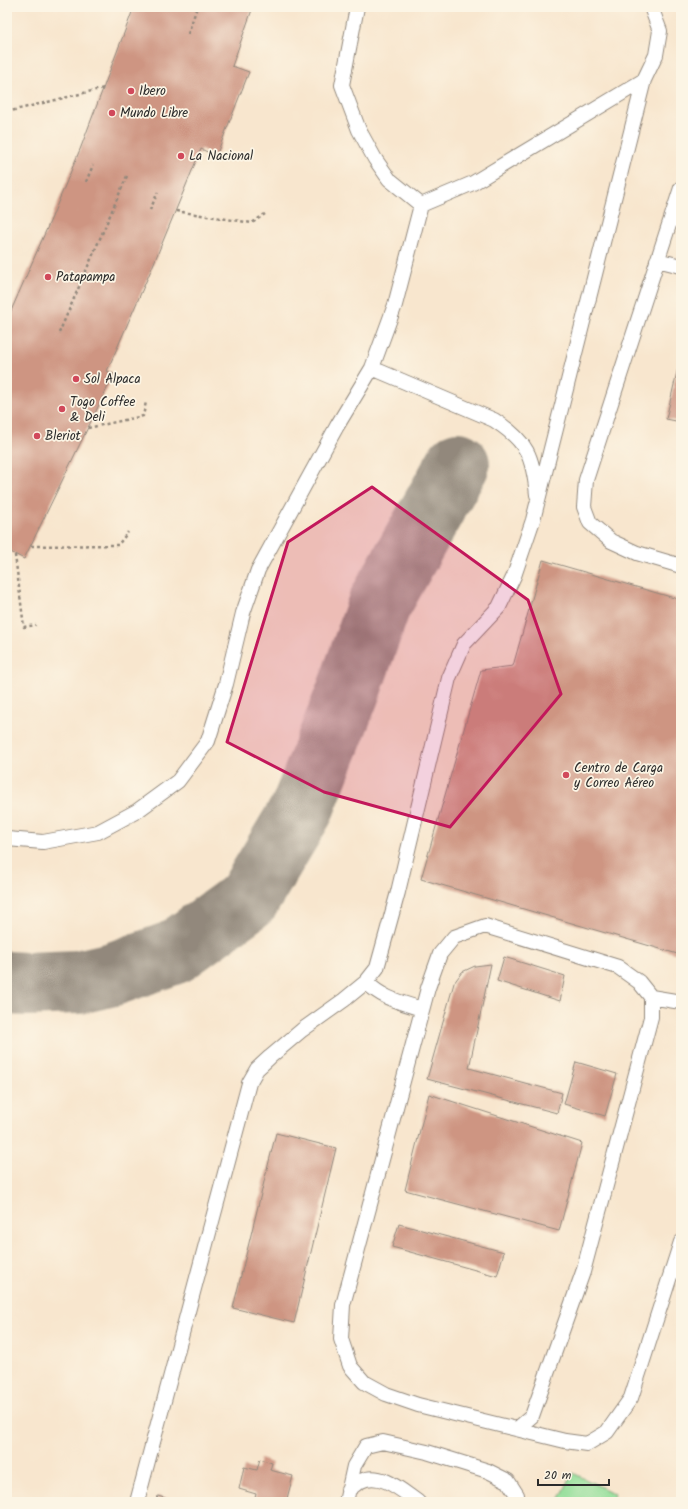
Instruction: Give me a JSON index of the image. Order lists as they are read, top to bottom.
{
  "places": [
    "Ibero",
    "Mundo Libre",
    "La Nacional",
    "Patapampa",
    "Sol Alpaca",
    "Togo Coffee & Deli",
    "Bleriot",
    "Centro de Carga y Correo Aéreo"
  ],
  "scale_bar": "20 m"
}
